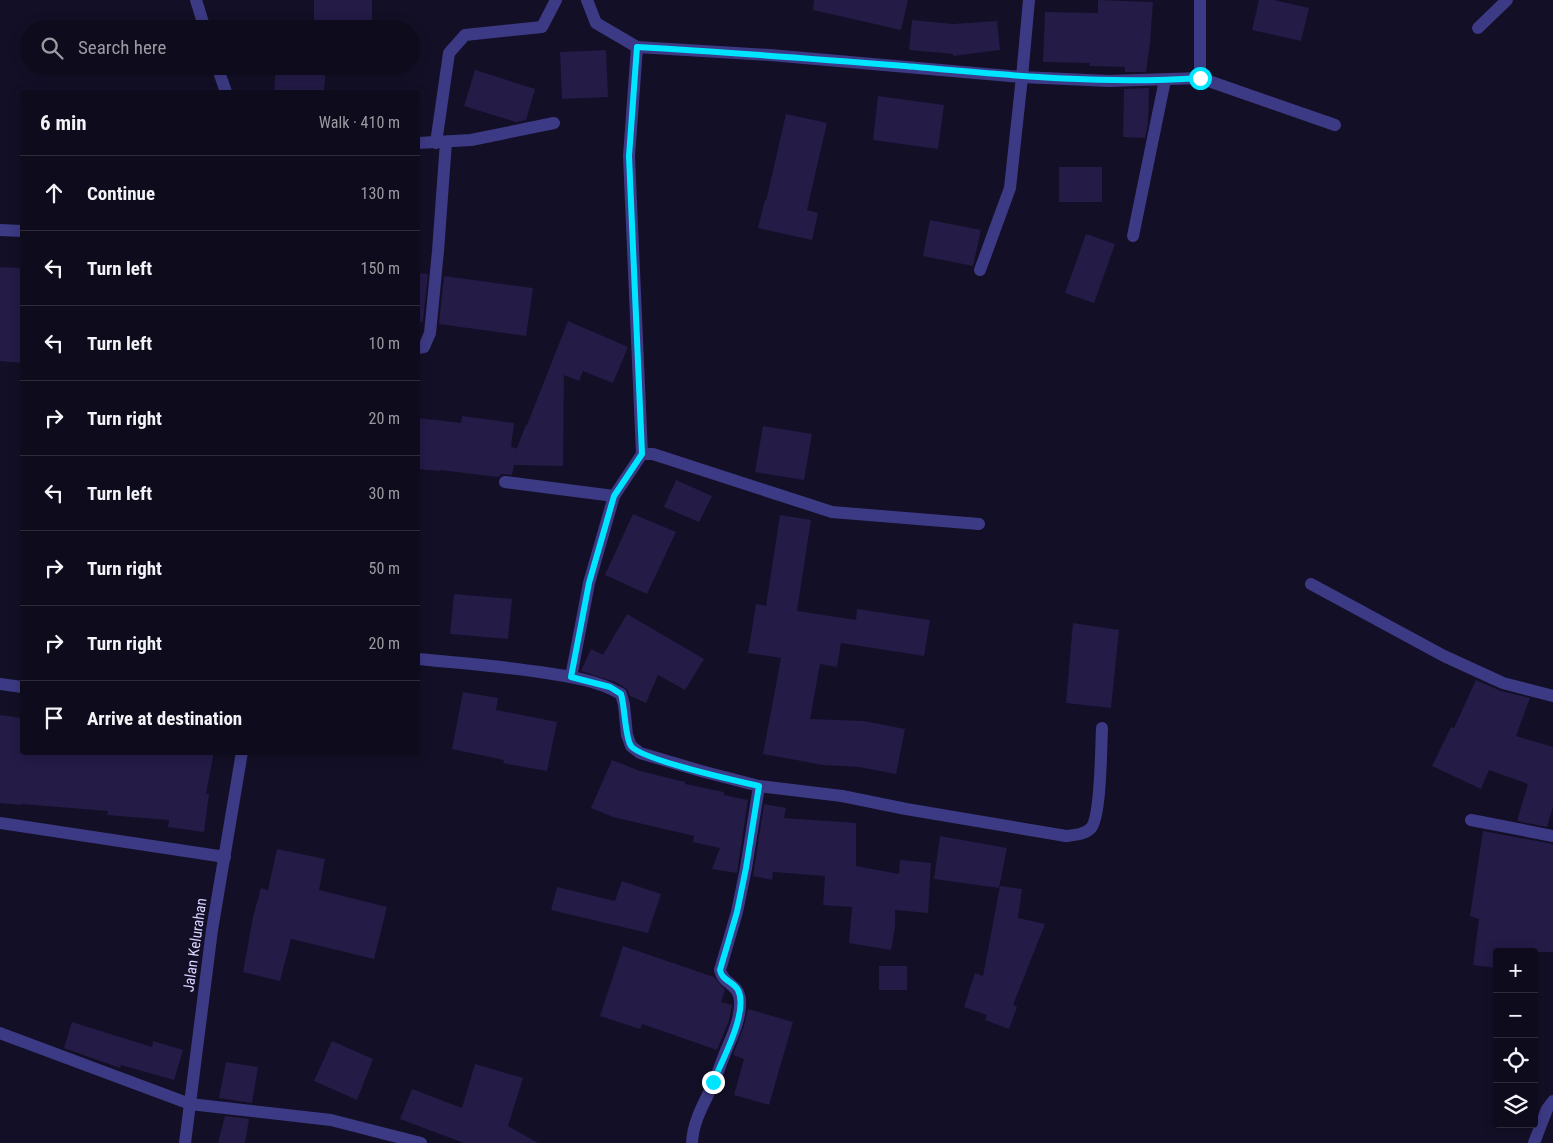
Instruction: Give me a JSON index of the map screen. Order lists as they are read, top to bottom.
{
  "streets": {
    "street": ["Jalan Kelurahan"]
  },
  "page": {
    "search": "Search here",
    "heading": ["6 min", "Walk · 410 m"],
    "list": [
      ["Continue", "130 m"],
      ["Turn left", "150 m"],
      ["Turn left", "10 m"],
      ["Turn right", "20 m"],
      ["Turn left", "30 m"],
      ["Turn right", "50 m"],
      ["Turn right", "20 m"],
      "Arrive at destination"
    ],
    "map_buttons": ["+", "−"]
  }
}
